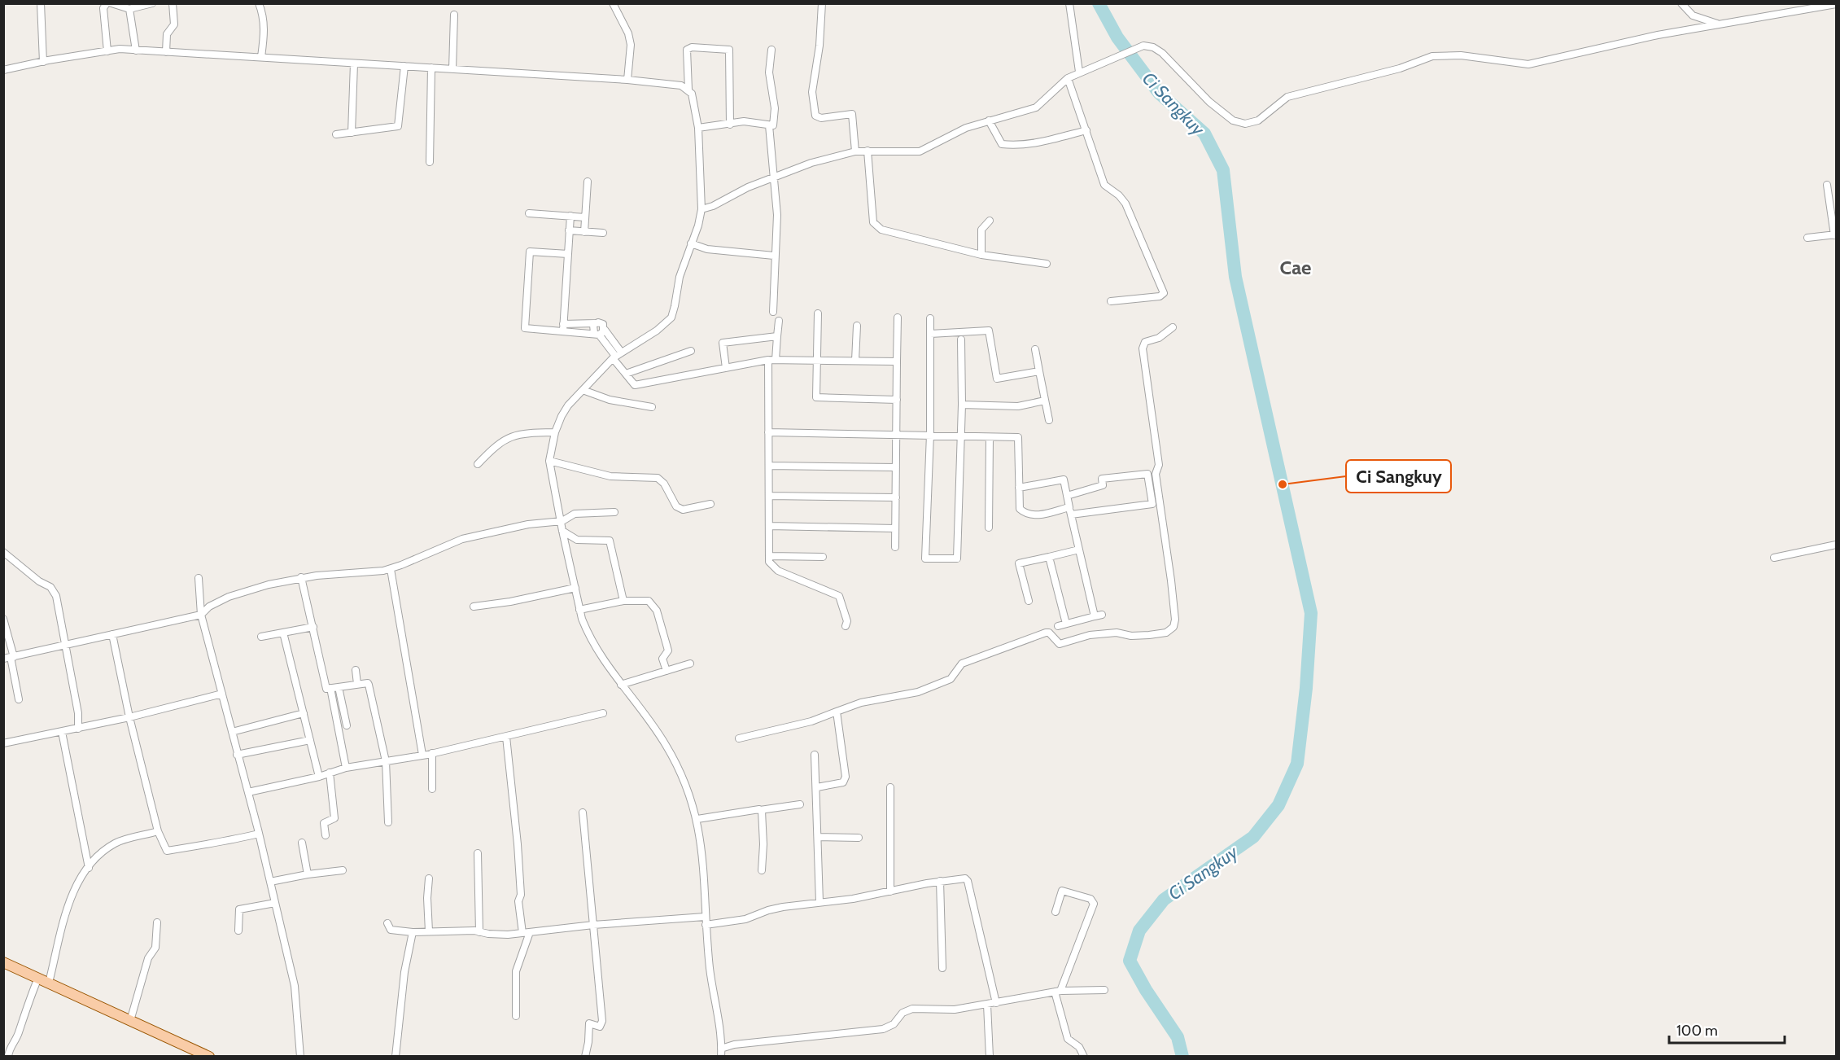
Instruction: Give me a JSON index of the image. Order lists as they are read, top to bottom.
{
  "districts": ["Cae"],
  "water": ["Ci Sangkuy"],
  "places": ["Ci Sangkuy"],
  "scale_bar": "100 m"
}
